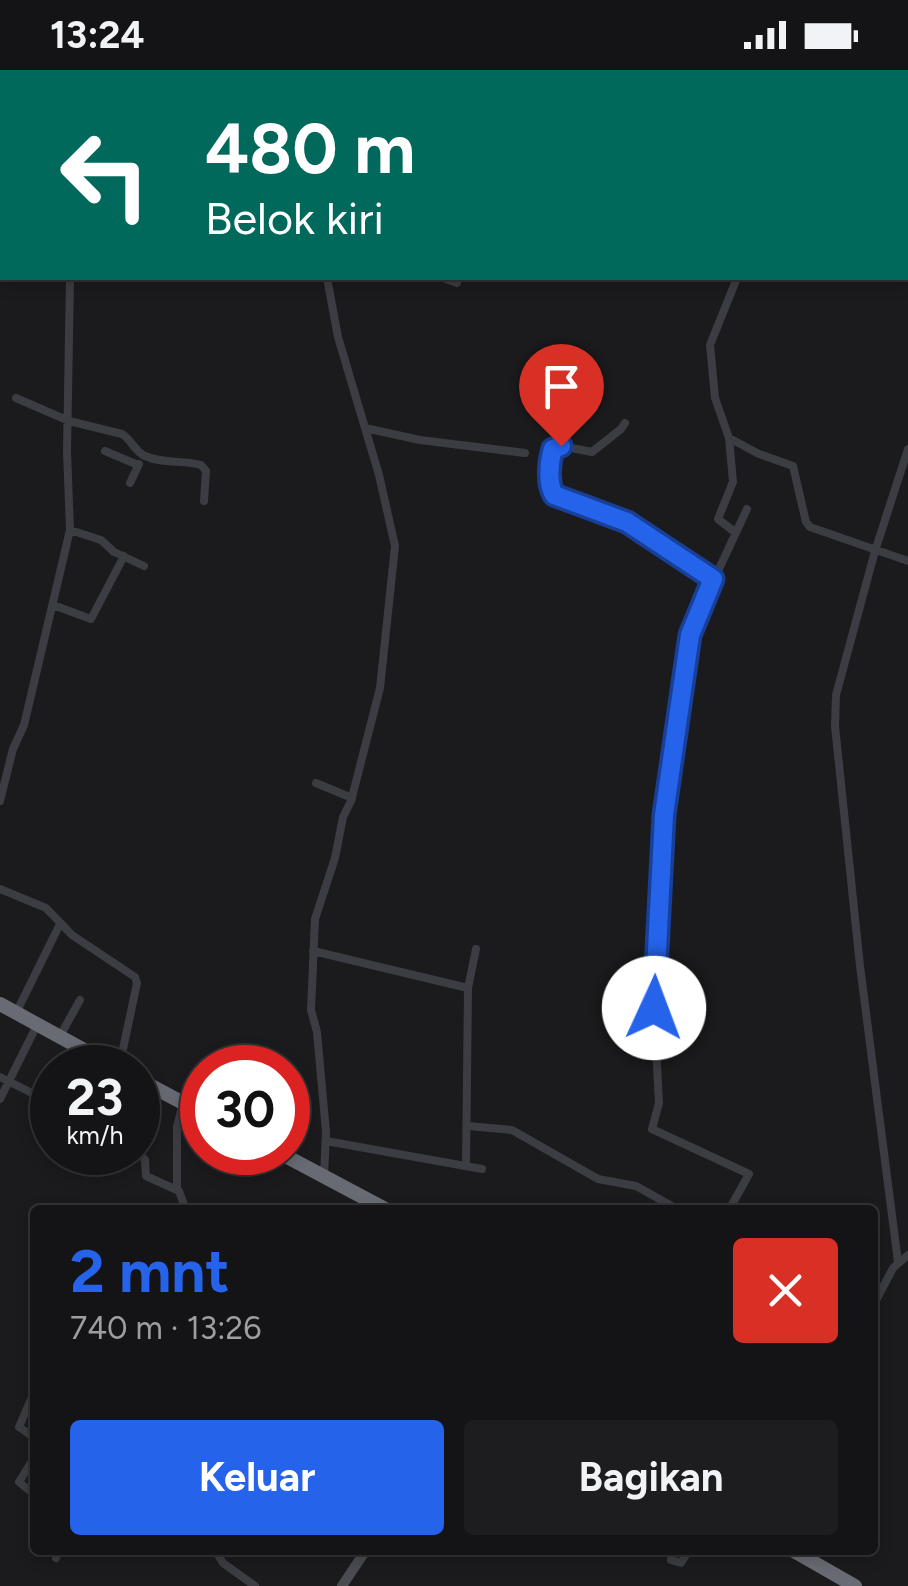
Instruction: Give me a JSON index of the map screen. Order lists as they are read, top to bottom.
{
  "page": {
    "status": "13:24",
    "turn": ["480 m", "Belok kiri"],
    "speed": "23 km/h",
    "limit": "30",
    "heading": ["2 mnt", "740 m · 13:26"],
    "buttons": ["Keluar", "Bagikan"]
  }
}
